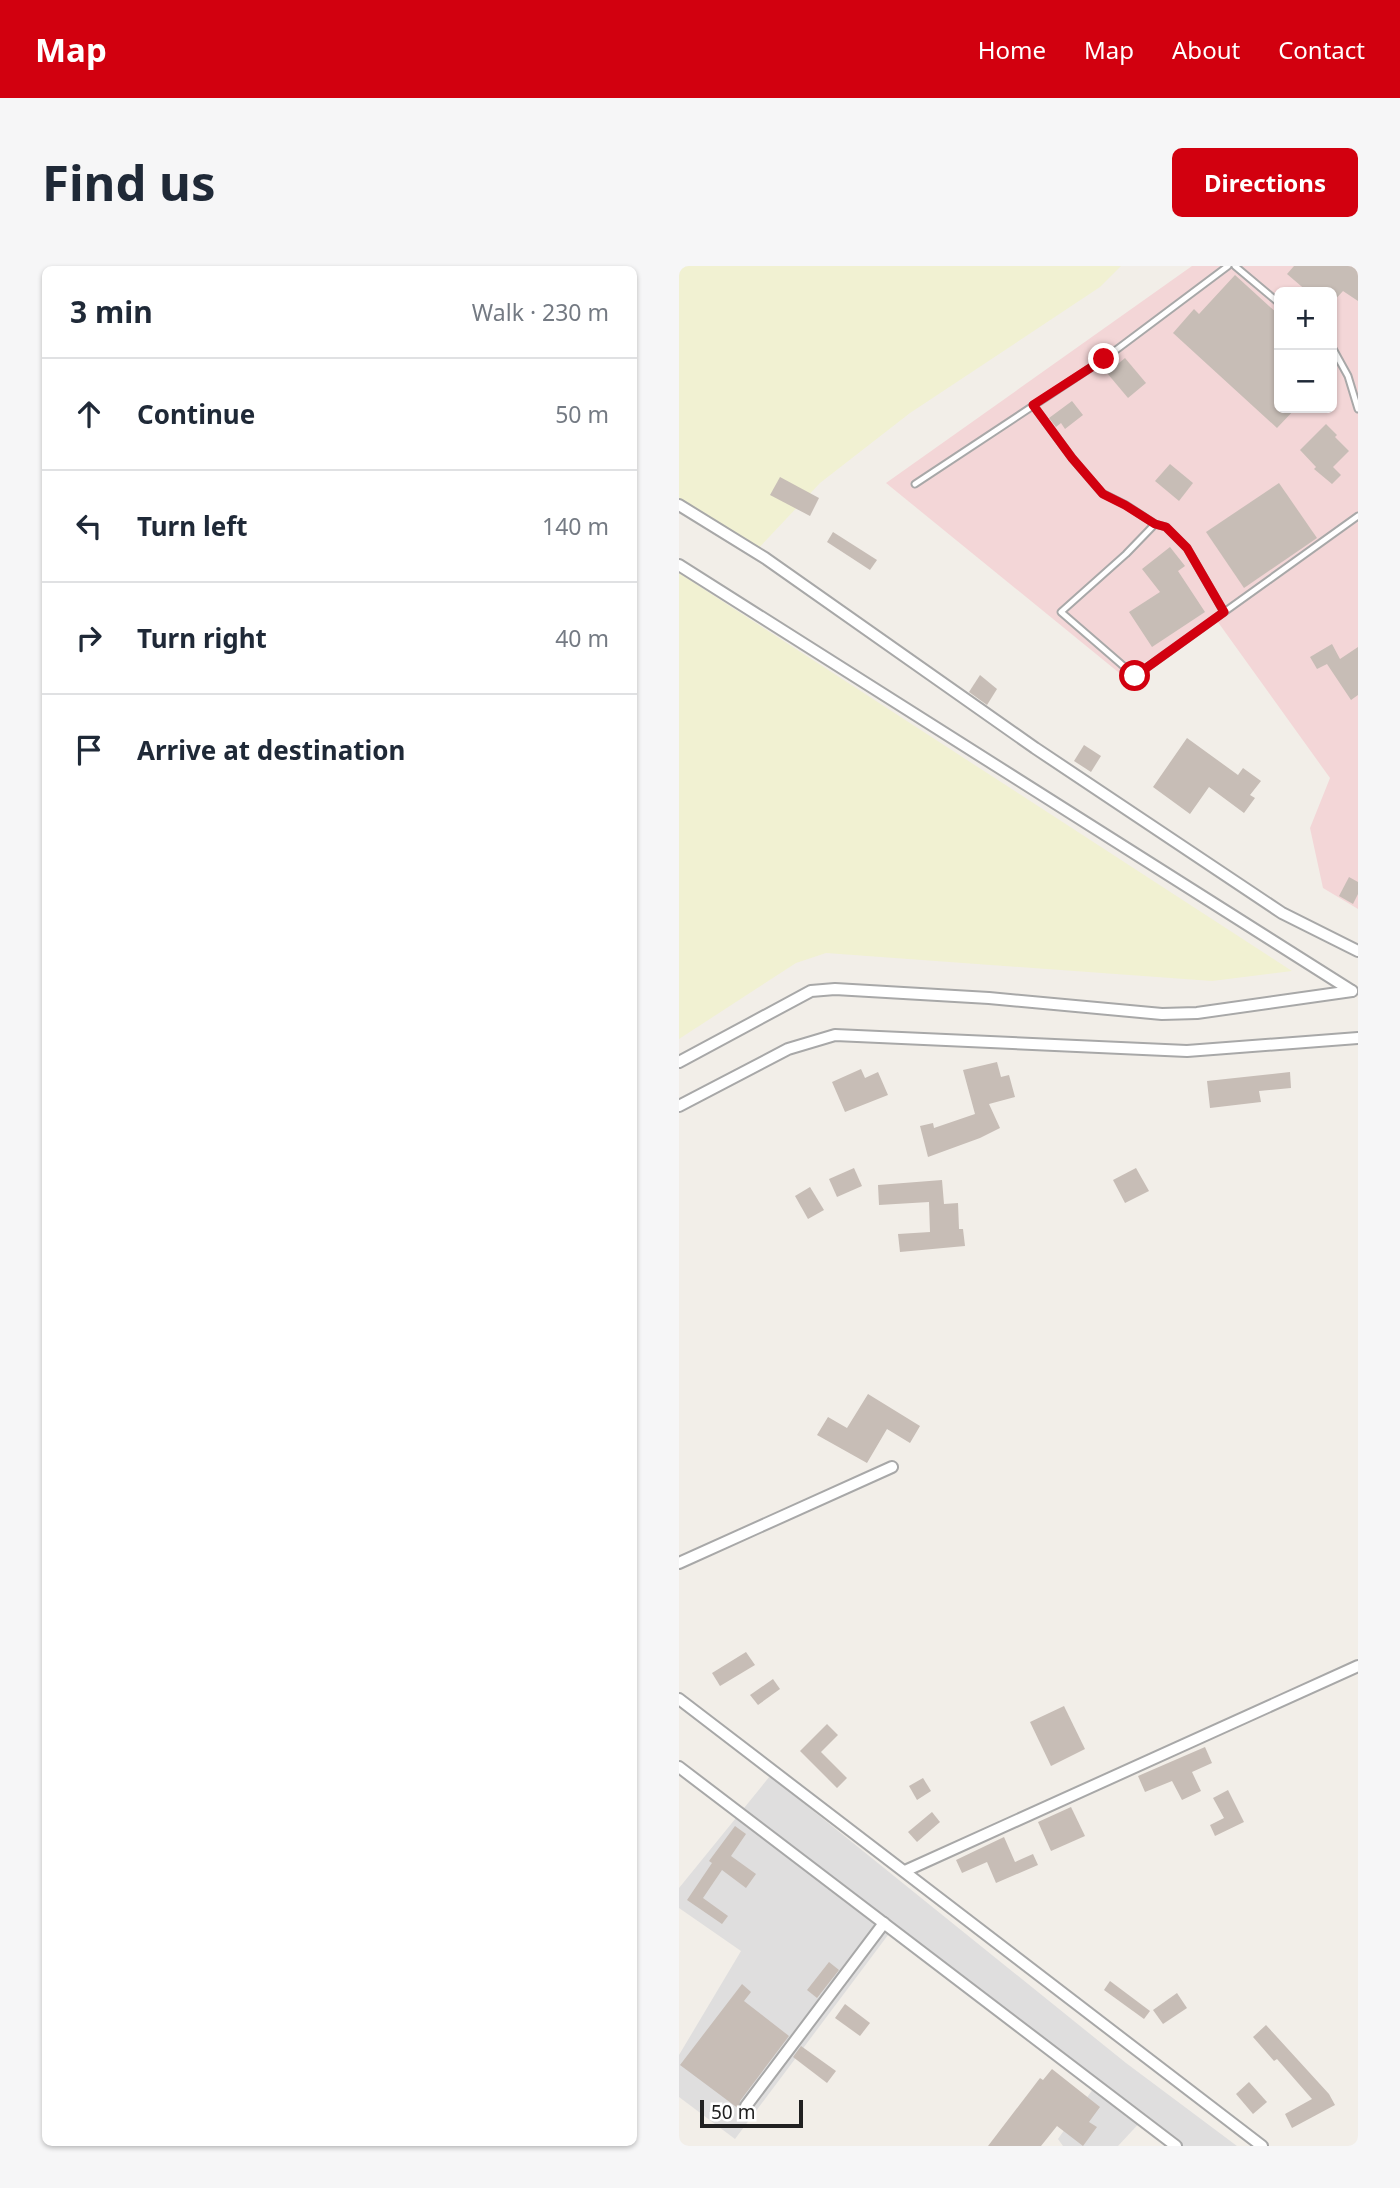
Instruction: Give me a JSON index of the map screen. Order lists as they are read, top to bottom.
{
  "scale_bar": "50 m",
  "page": {
    "header": "Map",
    "nav": [
      "Home",
      "Map",
      "About",
      "Contact"
    ],
    "buttons": "Directions",
    "title": "Find us",
    "heading": ["3 min", "Walk · 230 m"],
    "map_buttons": ["+", "−"],
    "list": [
      ["Continue", "50 m"],
      ["Turn left", "140 m"],
      ["Turn right", "40 m"],
      "Arrive at destination"
    ],
    "scale": "50 m"
  }
}
